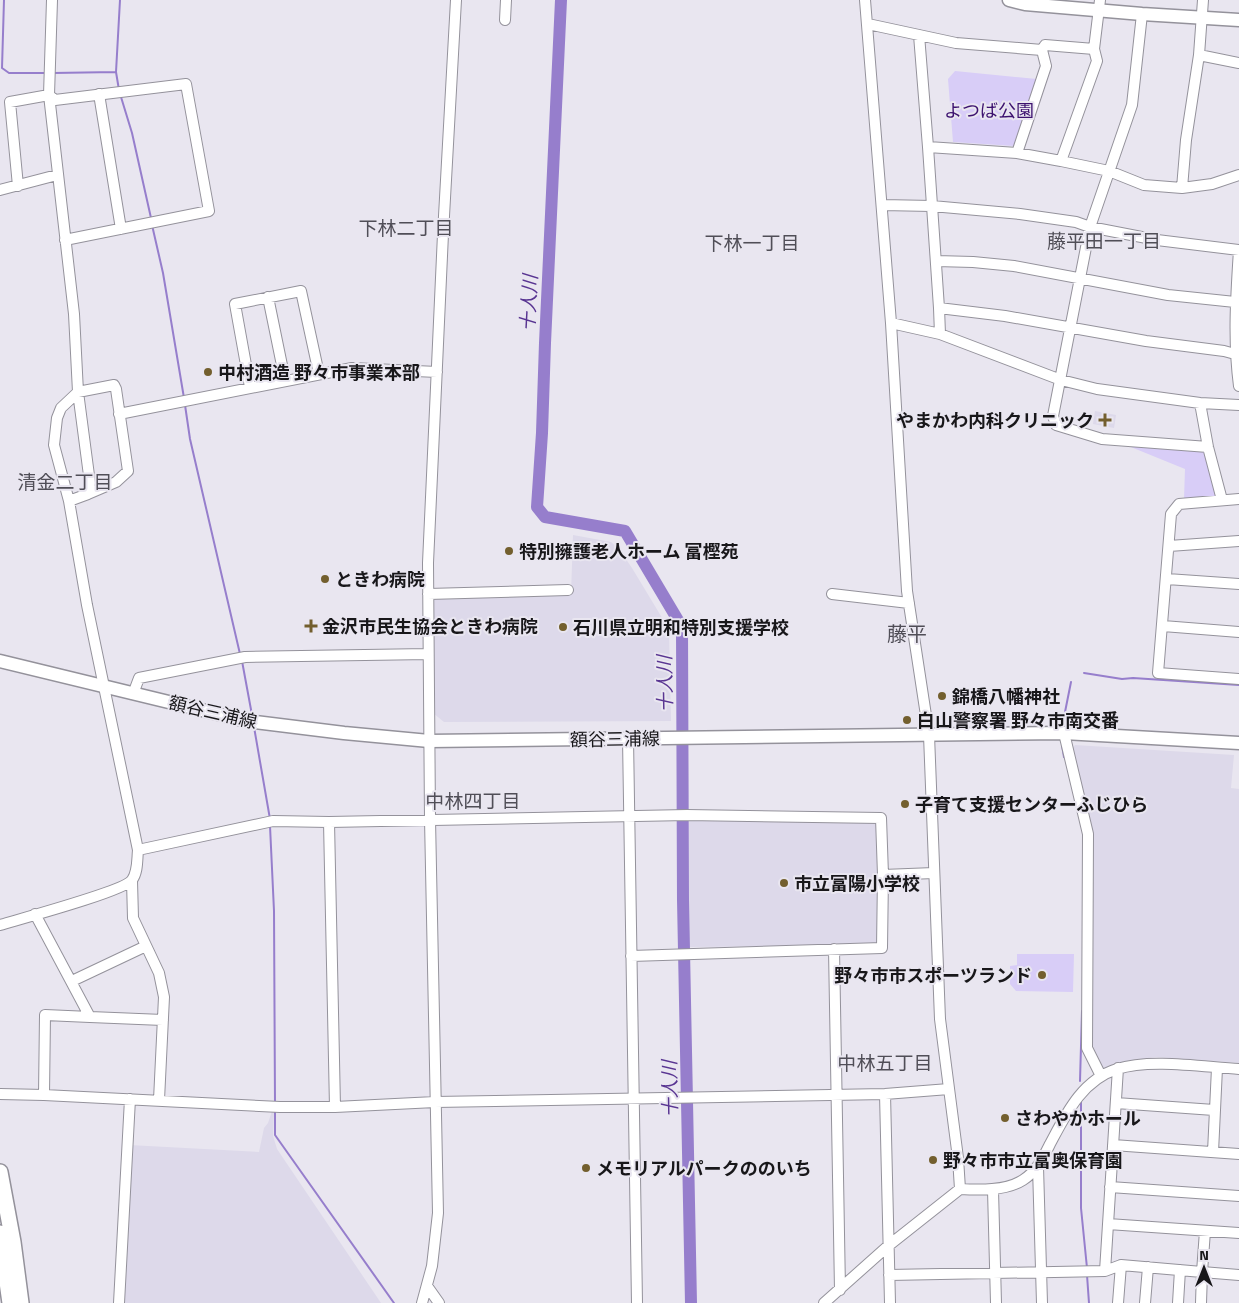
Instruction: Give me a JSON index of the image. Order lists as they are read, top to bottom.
{
  "streets": {
    "main road": ["額谷三浦線"]
  },
  "districts": [
    "下林二丁目",
    "藤平田一丁目",
    "下林一丁目",
    "清金二丁目",
    "藤平",
    "中林四丁目",
    "中林五丁目"
  ],
  "water": ["十人川"],
  "parks": ["よつば公園"],
  "places": {
    "other": [
      "中村酒造 野々市事業本部",
      "特別擁護老人ホーム 富樫苑",
      "ときわ病院",
      "石川県立明和特別支援学校",
      "錦橋八幡神社",
      "白山警察署 野々市南交番",
      "子育て支援センターふじひら",
      "市立富陽小学校",
      "野々市市スポーツランド",
      "さわやかホール",
      "野々市市立富奥保育園",
      "メモリアルパークののいち"
    ],
    "health": ["やまかわ内科クリニック", "金沢市民生協会ときわ病院"]
  },
  "north": "top"
}
